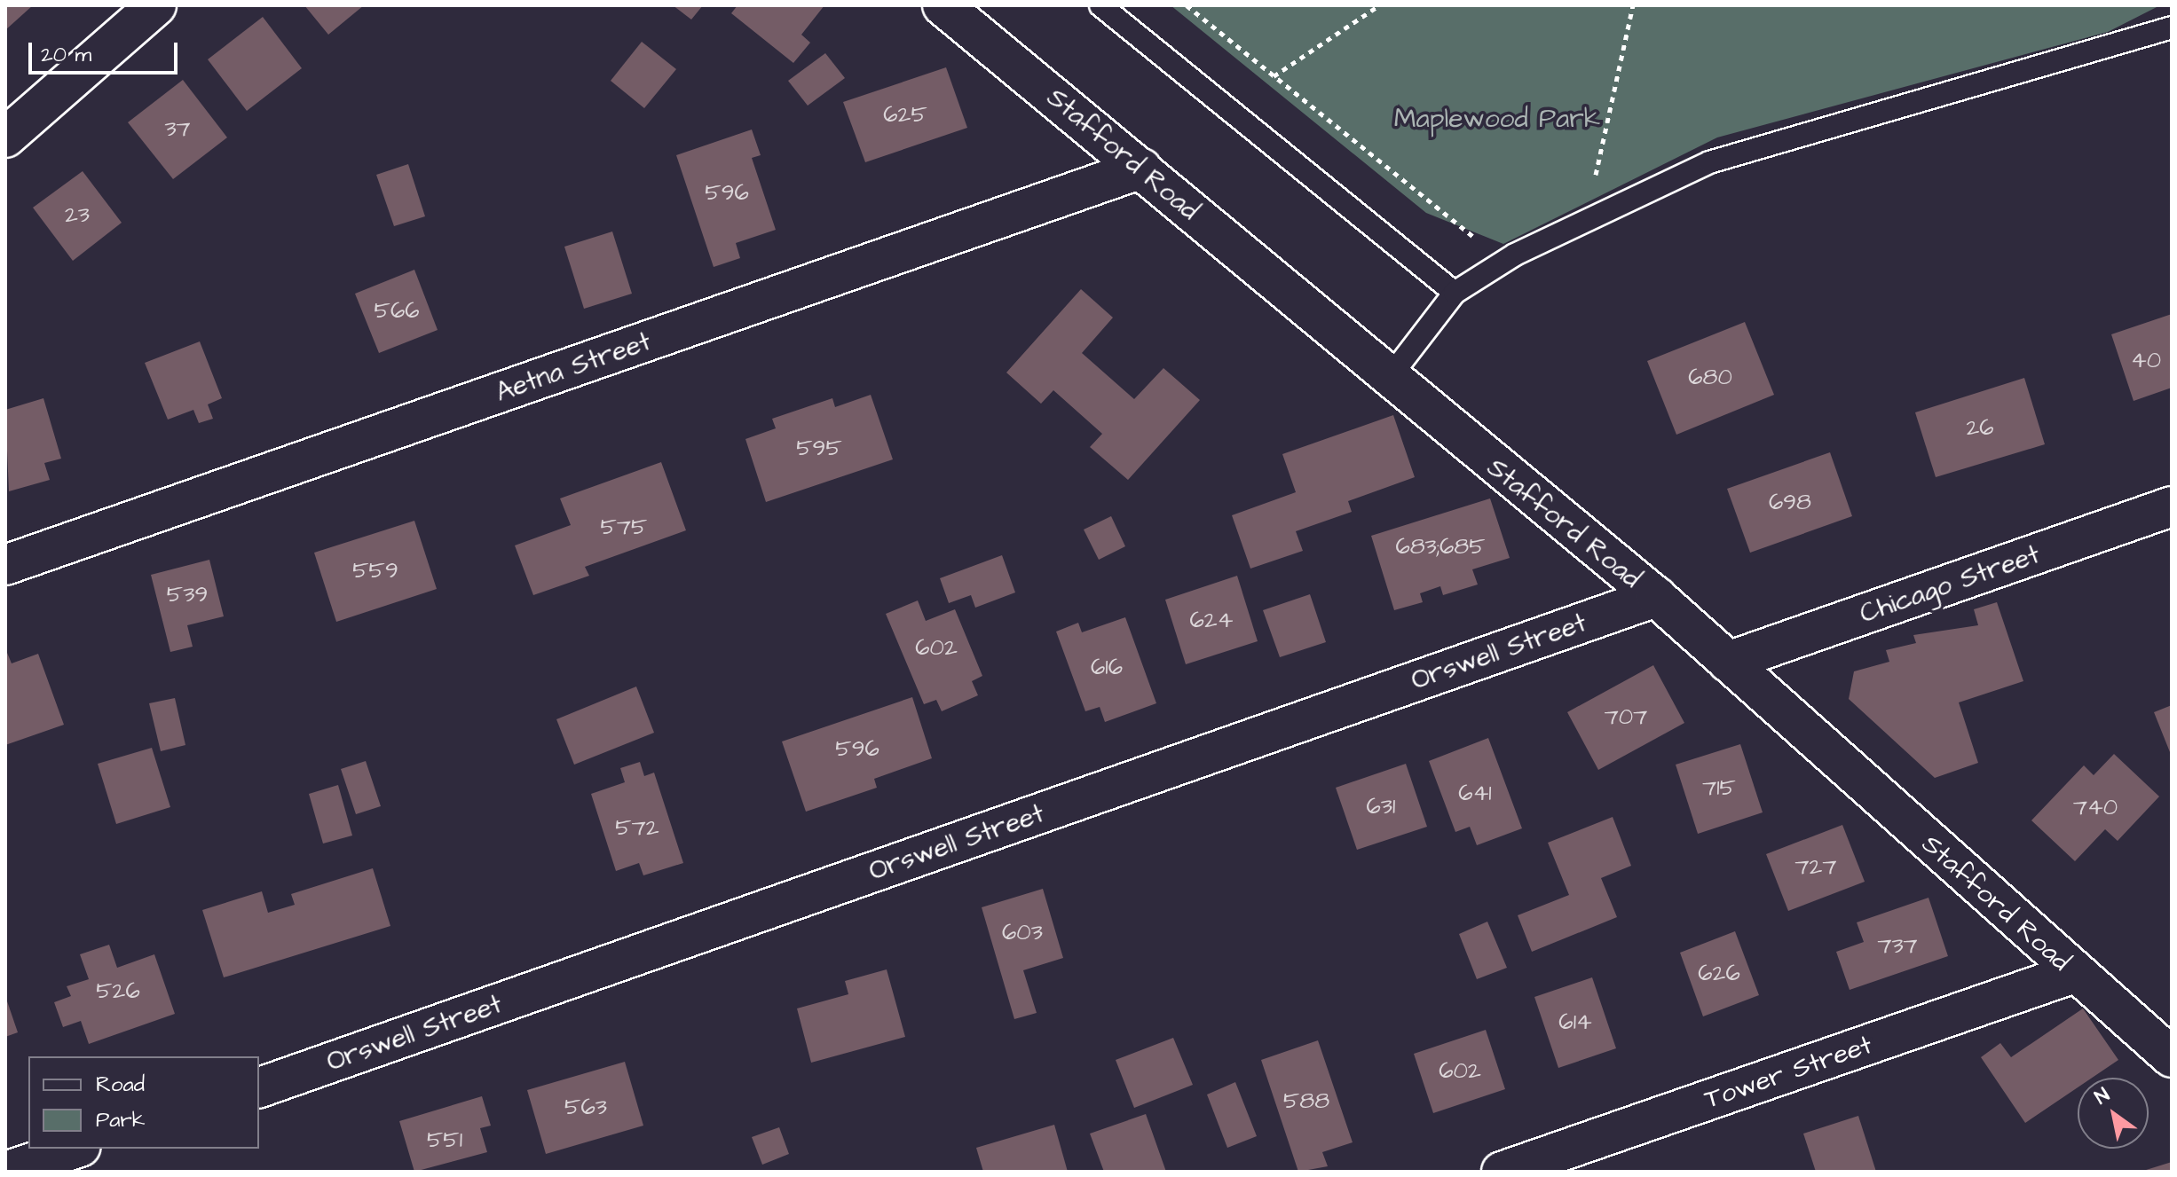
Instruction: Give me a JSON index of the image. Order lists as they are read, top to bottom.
{
  "streets": {
    "street": [
      "Stafford Road",
      "Aetna Street",
      "Chicago Street",
      "Orswell Street",
      "Tower Street"
    ]
  },
  "crossings": [
    ["Stafford Road", "Aetna Street"],
    ["Stafford Road", "Chicago Street"],
    ["Stafford Road", "Orswell Street"],
    ["Stafford Road", "Tower Street"]
  ],
  "parks": ["Maplewood Park"],
  "house_numbers": [
    "625",
    "37",
    "596",
    "23",
    "566",
    "40",
    "680",
    "26",
    "595",
    "698",
    "575",
    "683;685",
    "559",
    "539",
    "624",
    "602",
    "616",
    "707",
    "596",
    "715",
    "641",
    "631",
    "740",
    "572",
    "727",
    "603",
    "737",
    "626",
    "526",
    "614",
    "602",
    "588",
    "563",
    "551"
  ],
  "legend": ["Road", "Park"],
  "scale_bar": "20 m",
  "north": "top left"
}
